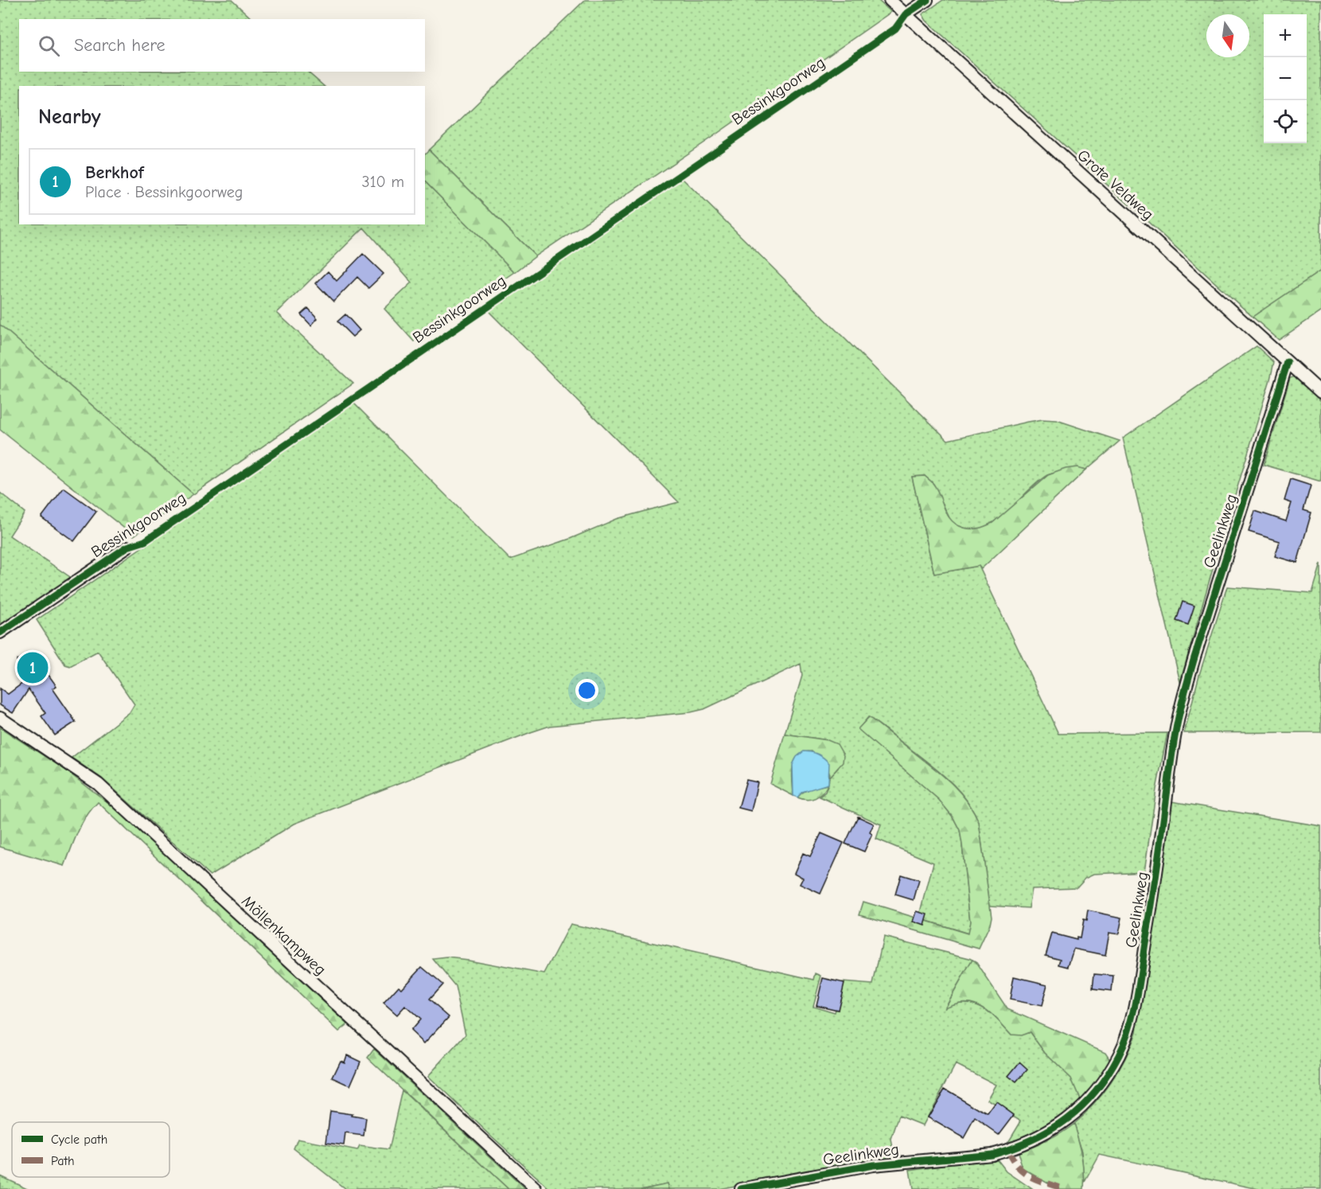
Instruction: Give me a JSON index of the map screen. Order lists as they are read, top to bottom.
{
  "streets": {
    "street": [
      "Bessinkgoorweg",
      "Grote Veldweg",
      "Geelinkweg",
      "Möllenkampweg"
    ]
  },
  "crossings": [
    ["Grote Veldweg", "Geelinkweg"]
  ],
  "legend": ["Cycle path", "Path"],
  "north": "bottom",
  "page": {
    "map_buttons": ["+", "−"],
    "search": "Search here",
    "heading": "Nearby",
    "list": [
      {
        "mark": "1",
        "name": "Berkhof",
        "note": "Place · Bessinkgoorweg",
        "value": "310 m"
      }
    ],
    "pins": "1"
  }
}
